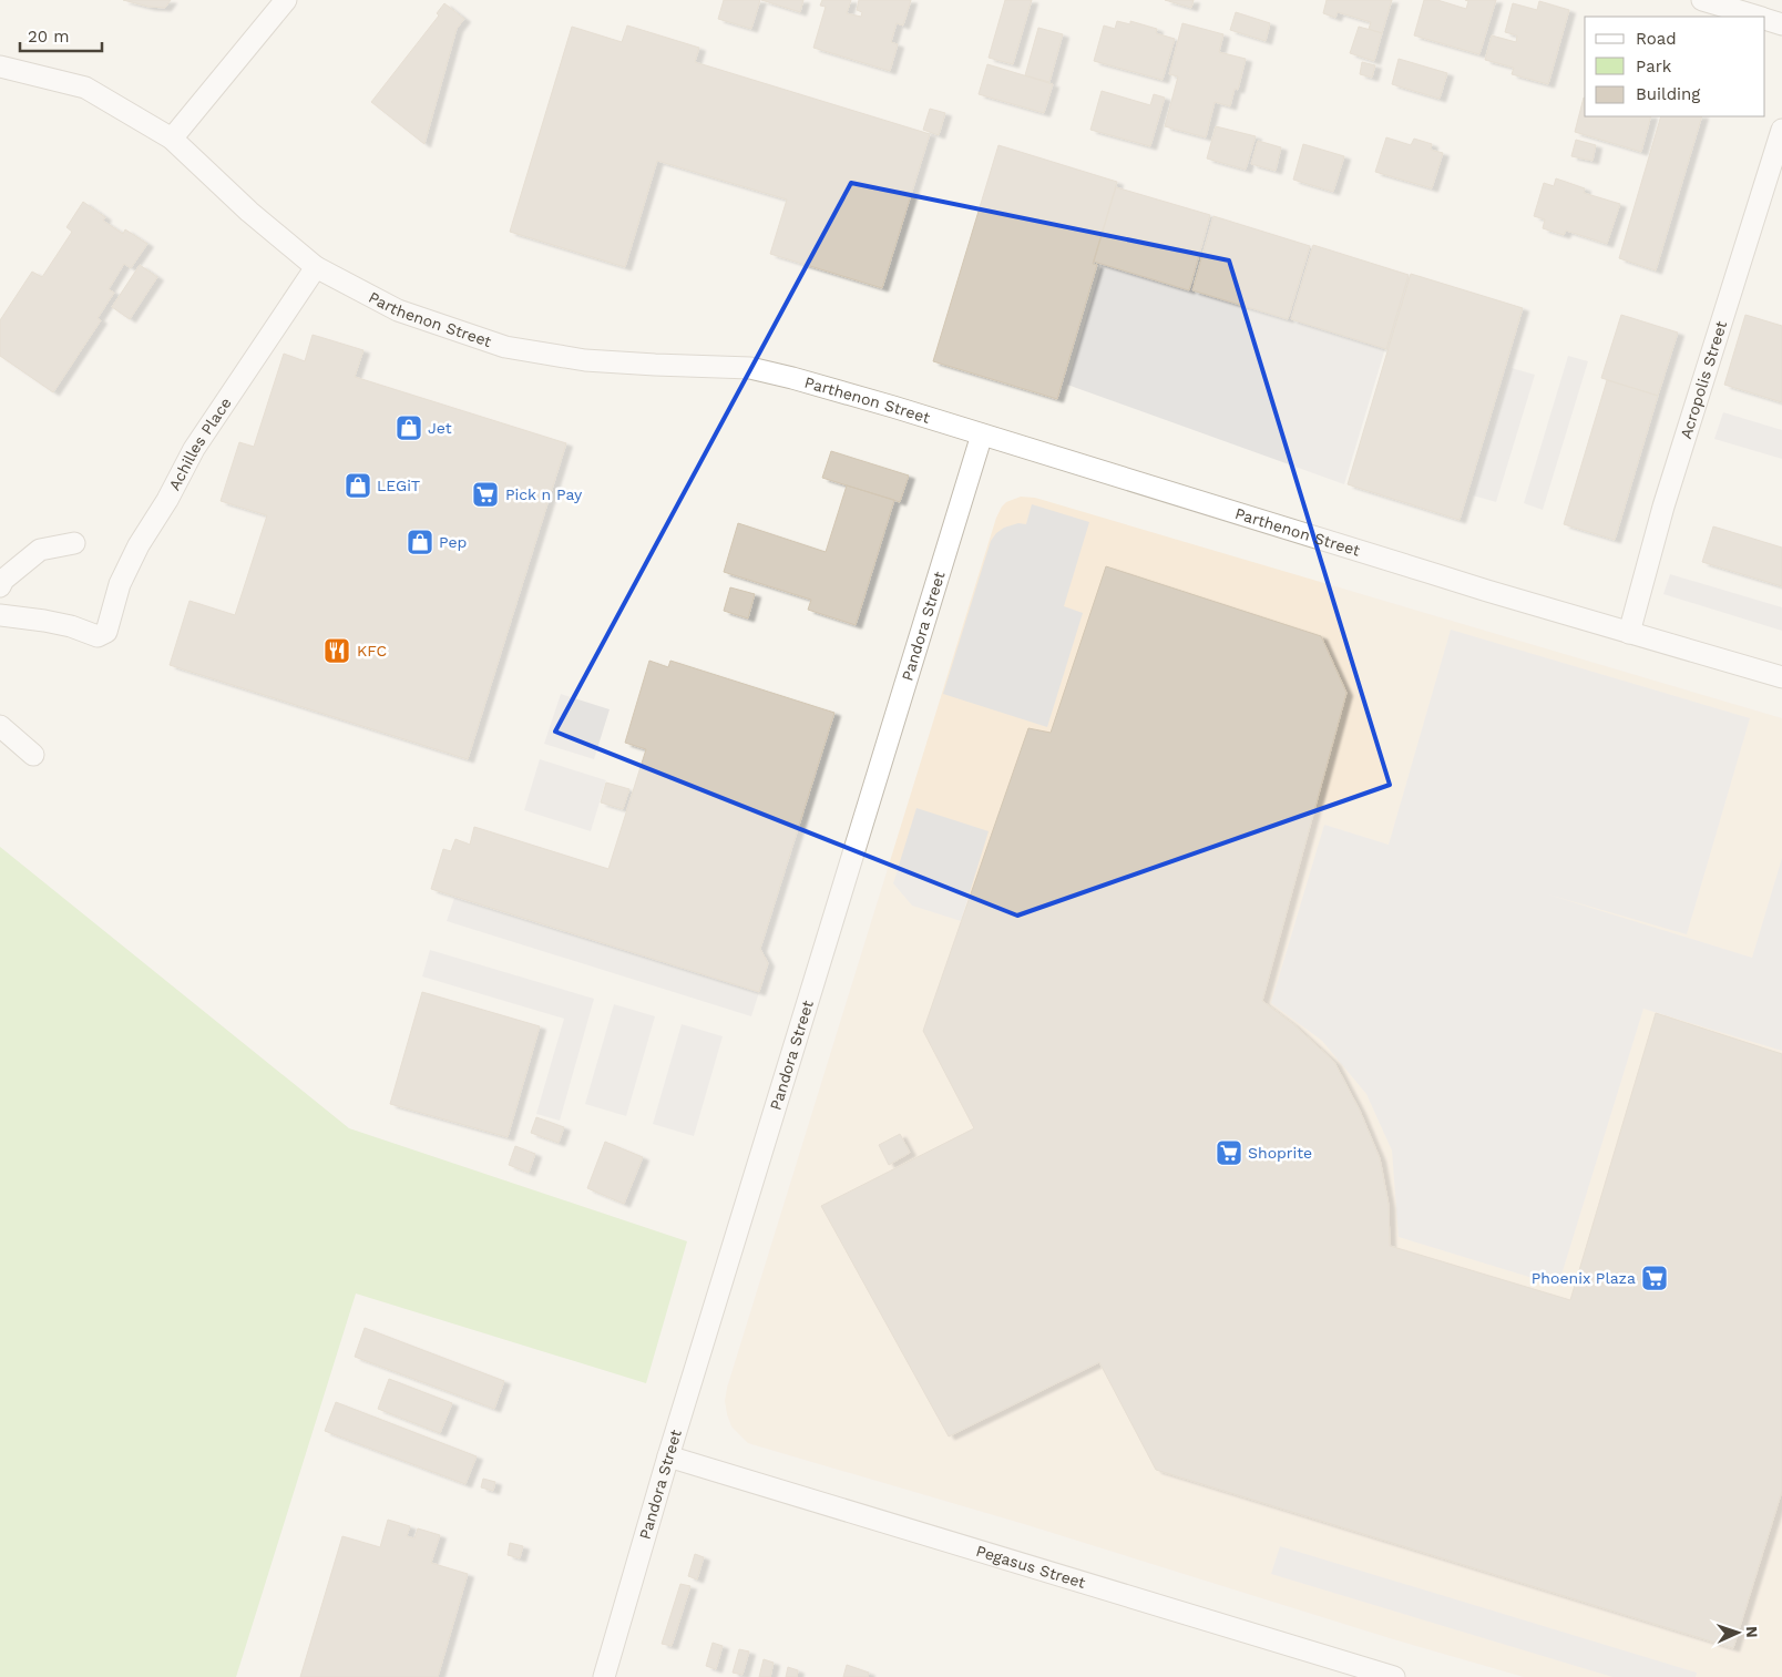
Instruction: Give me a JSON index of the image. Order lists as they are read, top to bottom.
{
  "streets": {
    "street": [
      "Parthenon Street",
      "Acropolis Street",
      "Achilles Place",
      "Pandora Street",
      "Pegasus Street"
    ]
  },
  "crossings": [
    ["Parthenon Street", "Acropolis Street"],
    ["Parthenon Street", "Achilles Place"],
    ["Parthenon Street", "Pandora Street"],
    ["Pandora Street", "Pegasus Street"]
  ],
  "places": {
    "shop": ["Jet", "LEGiT", "Pep"],
    "supermarket": ["Pick n Pay", "Shoprite", "Phoenix Plaza"],
    "restaurant": ["KFC"]
  },
  "legend": ["Road", "Park", "Building"],
  "scale_bar": "20 m",
  "north": "right"
}
